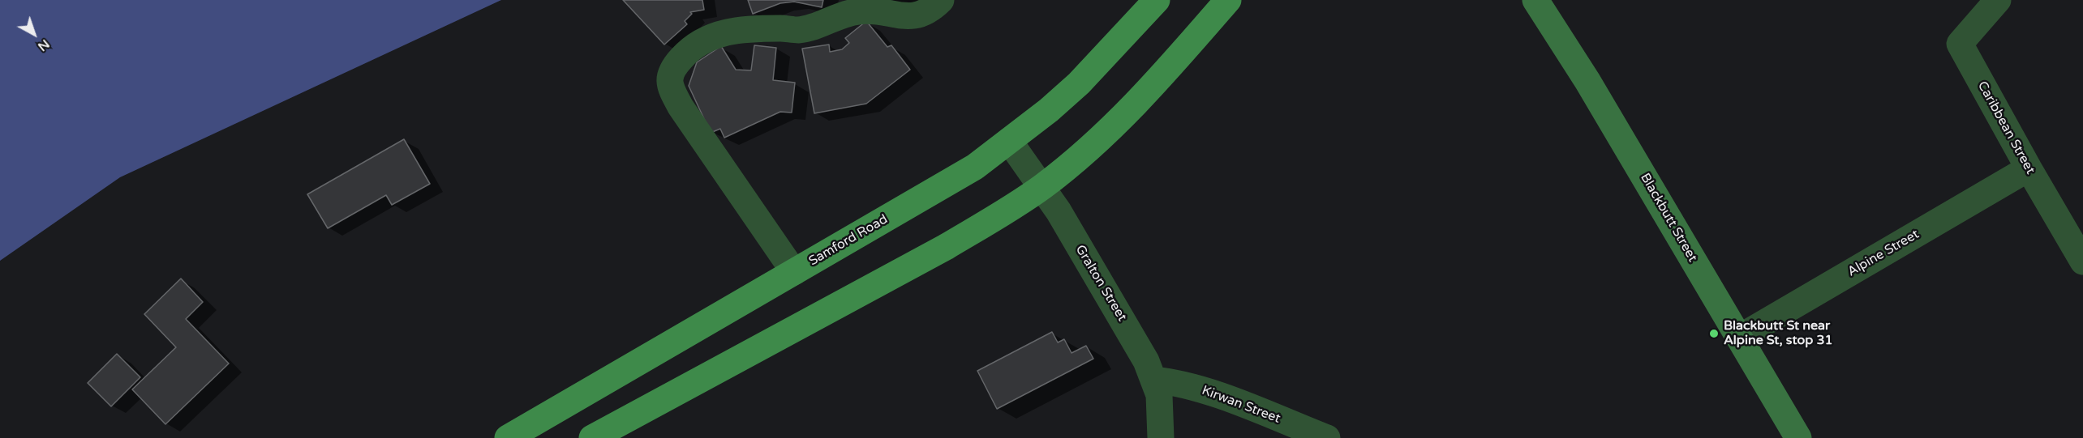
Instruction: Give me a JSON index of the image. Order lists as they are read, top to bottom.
{
  "streets": {
    "main road": ["Samford Road"],
    "street": [
      "Caribbean Street",
      "Blackbutt Street",
      "Alpine Street",
      "Gralton Street",
      "Kirwan Street"
    ]
  },
  "crossings": [
    ["Caribbean Street", "Alpine Street"],
    ["Blackbutt Street", "Alpine Street"],
    ["Samford Road", "Gralton Street"],
    ["Gralton Street", "Kirwan Street"]
  ],
  "places": ["Blackbutt St near Alpine St, stop 31"],
  "north": "bottom right"
}
